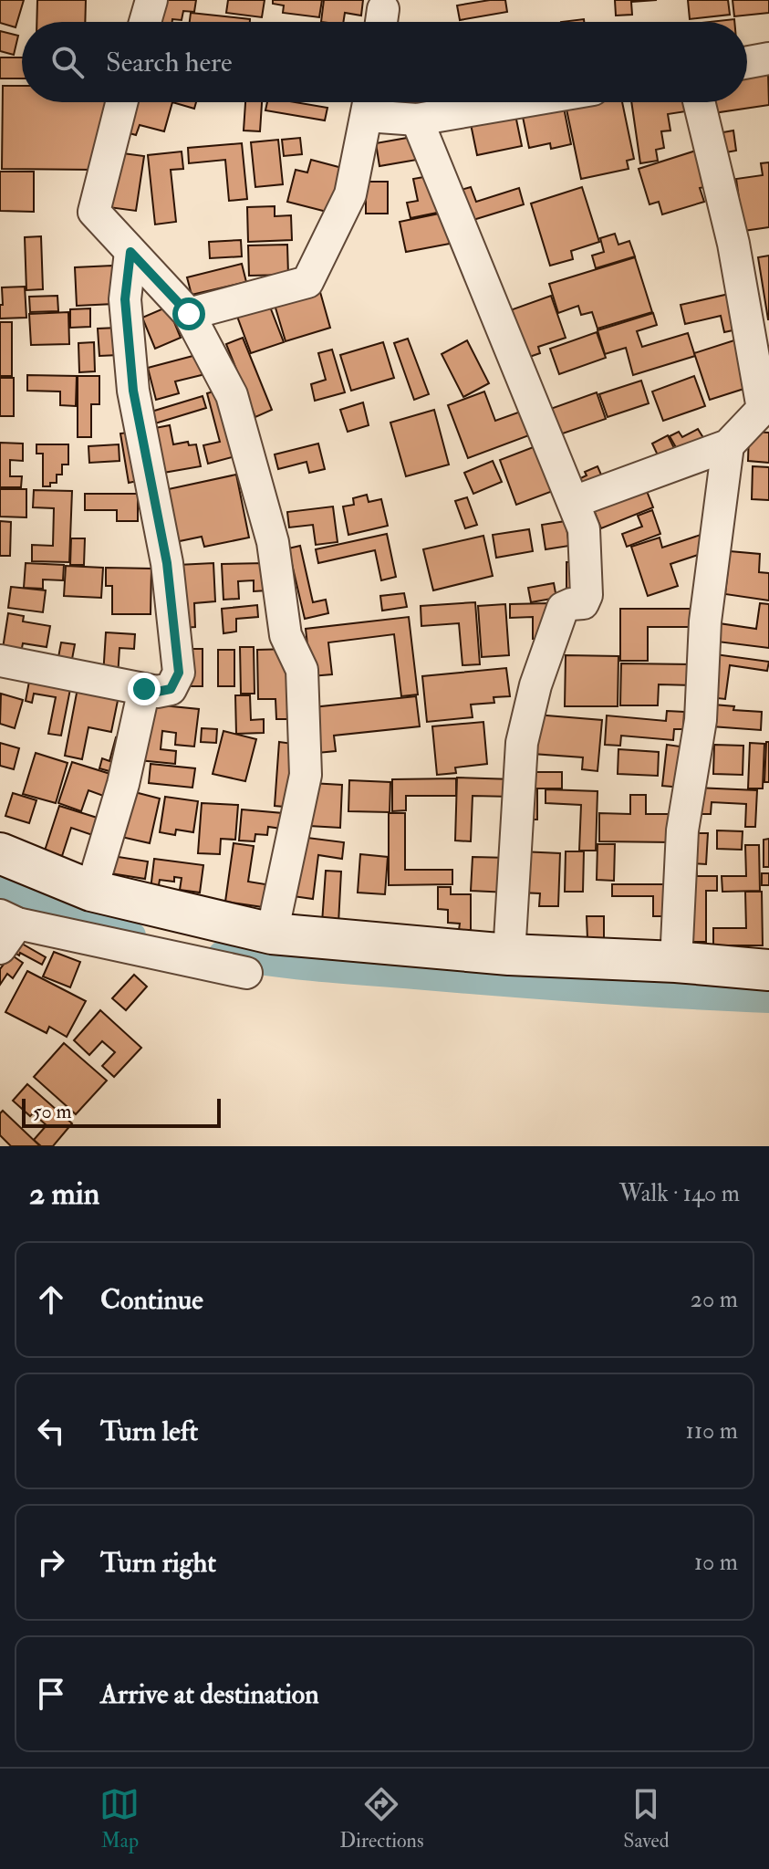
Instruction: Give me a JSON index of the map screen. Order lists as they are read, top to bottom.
{
  "scale_bar": "50 m",
  "page": {
    "search": "Search here",
    "scale": "50 m",
    "heading": ["2 min", "Walk · 140 m"],
    "list": [
      ["Continue", "20 m"],
      ["Turn left", "110 m"],
      ["Turn right", "10 m"],
      "Arrive at destination"
    ],
    "nav": ["Map", "Directions", "Saved"]
  }
}
